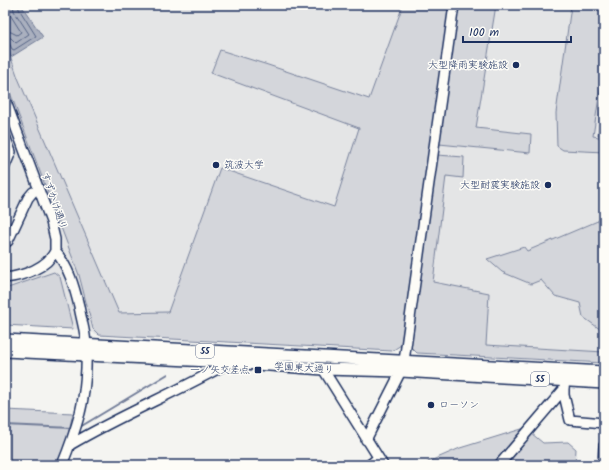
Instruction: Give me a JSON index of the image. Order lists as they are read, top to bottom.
{
  "streets": {
    "main road": ["55", "学園東大通り"],
    "street": ["すずかけ通り"]
  },
  "places": {
    "other": [
      "大型降雨実験施設",
      "筑波大学",
      "大型耐震実験施設",
      "ローソン"
    ],
    "transit": ["一ノ矢交差点"]
  },
  "scale_bar": "100 m"
}
